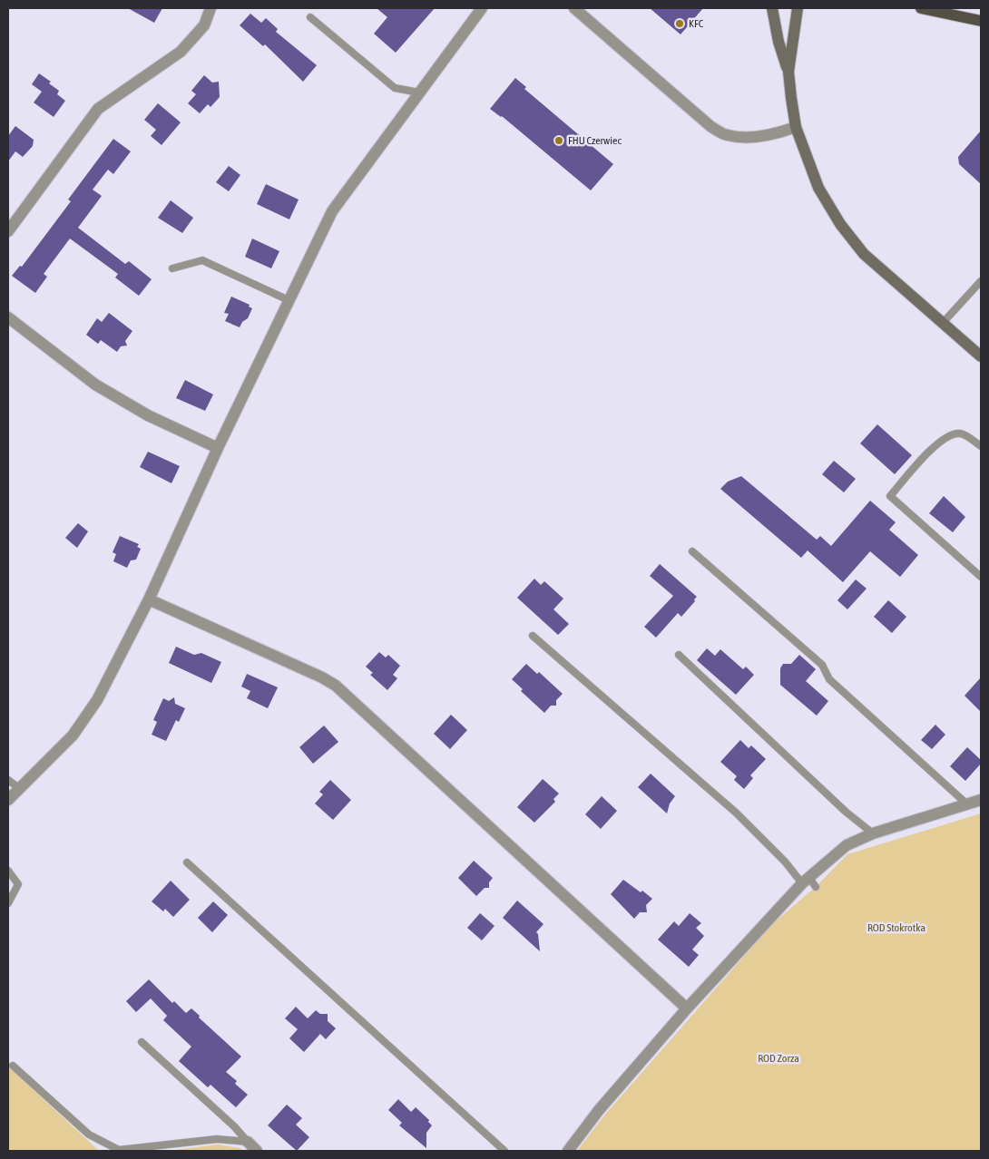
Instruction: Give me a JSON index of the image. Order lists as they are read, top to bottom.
{
  "parks": ["ROD Stokrotka", "ROD Zorza"],
  "places": ["KFC", "FHU Czerwiec"]
}
